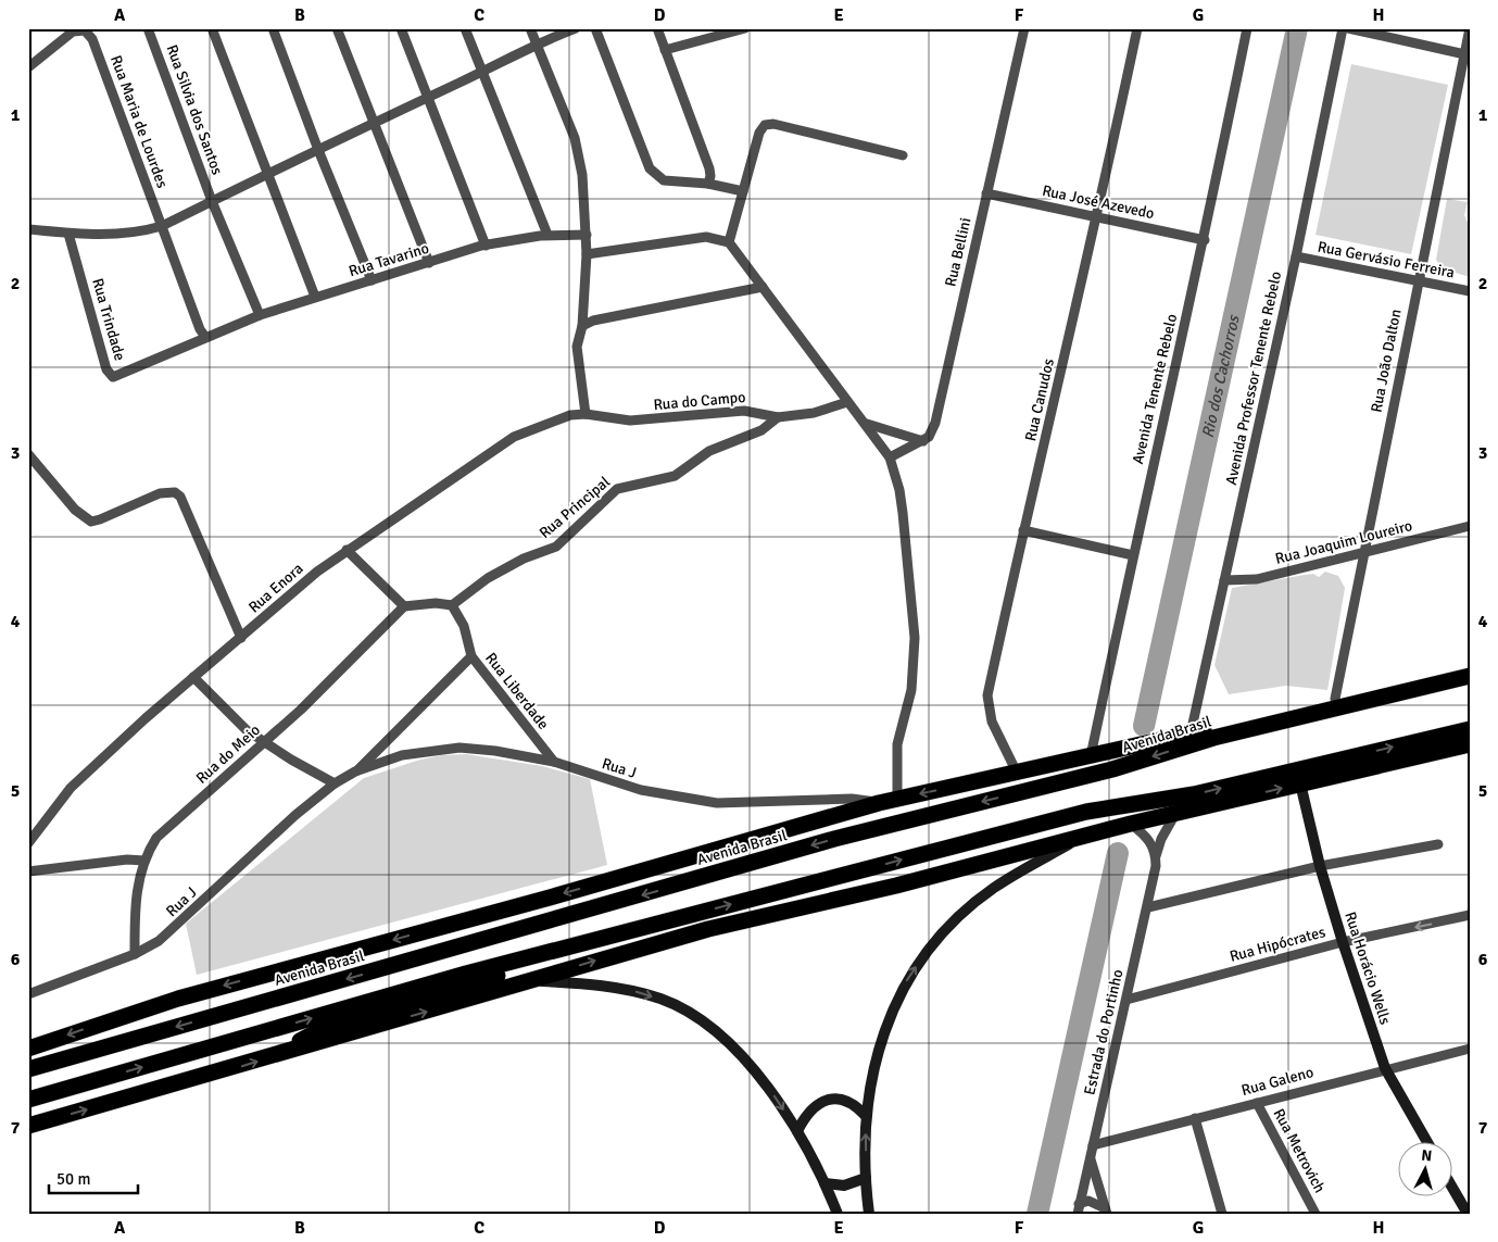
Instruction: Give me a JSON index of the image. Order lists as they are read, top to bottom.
{
  "streets": {
    "highway": ["Avenida Brasil"],
    "street": [
      "Rua Silvia dos Santos",
      "Rua Maria de Lourdes",
      "Rua José Azevedo",
      "Rua Bellini",
      "Rua Tavarino",
      "Rua Gervásio Ferreira",
      "Rua Trindade",
      "Rua João Dalton",
      "Avenida Professor Tenente Rebelo",
      "Avenida Tenente Rebelo",
      "Rua Canudos",
      "Rua do Campo",
      "Rua Principal",
      "Rua Joaquim Loureiro",
      "Rua Enora",
      "Rua Liberdade",
      "Rua do Meio",
      "Rua J",
      "Rua Hipócrates",
      "Rua Horácio Wells",
      "Estrada do Portinho",
      "Rua Galeno",
      "Rua Metrovich"
    ]
  },
  "crossings": [
    ["Rua Silvia dos Santos", "Rua Tavarino"],
    ["Rua Maria de Lourdes", "Rua Tavarino"],
    ["Rua Maria de Lourdes", "Rua Trindade"],
    ["Rua José Azevedo", "Rua Bellini"],
    ["Rua José Azevedo", "Avenida Tenente Rebelo"],
    ["Rua José Azevedo", "Rua Canudos"],
    ["Rua Tavarino", "Rua Trindade"],
    ["Rua Gervásio Ferreira", "Rua João Dalton"],
    ["Rua Gervásio Ferreira", "Avenida Professor Tenente Rebelo"],
    ["Rua João Dalton", "Rua Joaquim Loureiro"],
    ["Rua João Dalton", "Avenida Brasil"],
    ["Avenida Professor Tenente Rebelo", "Rua Joaquim Loureiro"],
    ["Avenida Professor Tenente Rebelo", "Avenida Brasil"],
    ["Avenida Tenente Rebelo", "Avenida Brasil"],
    ["Rua Canudos", "Avenida Brasil"],
    ["Rua do Campo", "Rua Principal"],
    ["Rua do Campo", "Rua Enora"],
    ["Rua Principal", "Rua Liberdade"],
    ["Rua Liberdade", "Rua J"],
    ["Avenida Brasil", "Rua J"],
    ["Rua do Meio", "Rua J"],
    ["Rua Hipócrates", "Rua Horácio Wells"],
    ["Rua Hipócrates", "Estrada do Portinho"],
    ["Rua Horácio Wells", "Rua Galeno"],
    ["Estrada do Portinho", "Rua Galeno"],
    ["Rua Galeno", "Rua Metrovich"]
  ],
  "water": ["Rio dos Cachorros"],
  "scale_bar": "50 m",
  "north": "top",
  "grid": {
    "columns": [
      "A",
      "B",
      "C",
      "D",
      "E",
      "F",
      "G",
      "H"
    ],
    "rows": [
      "1",
      "2",
      "3",
      "4",
      "5",
      "6",
      "7"
    ]
  }
}
